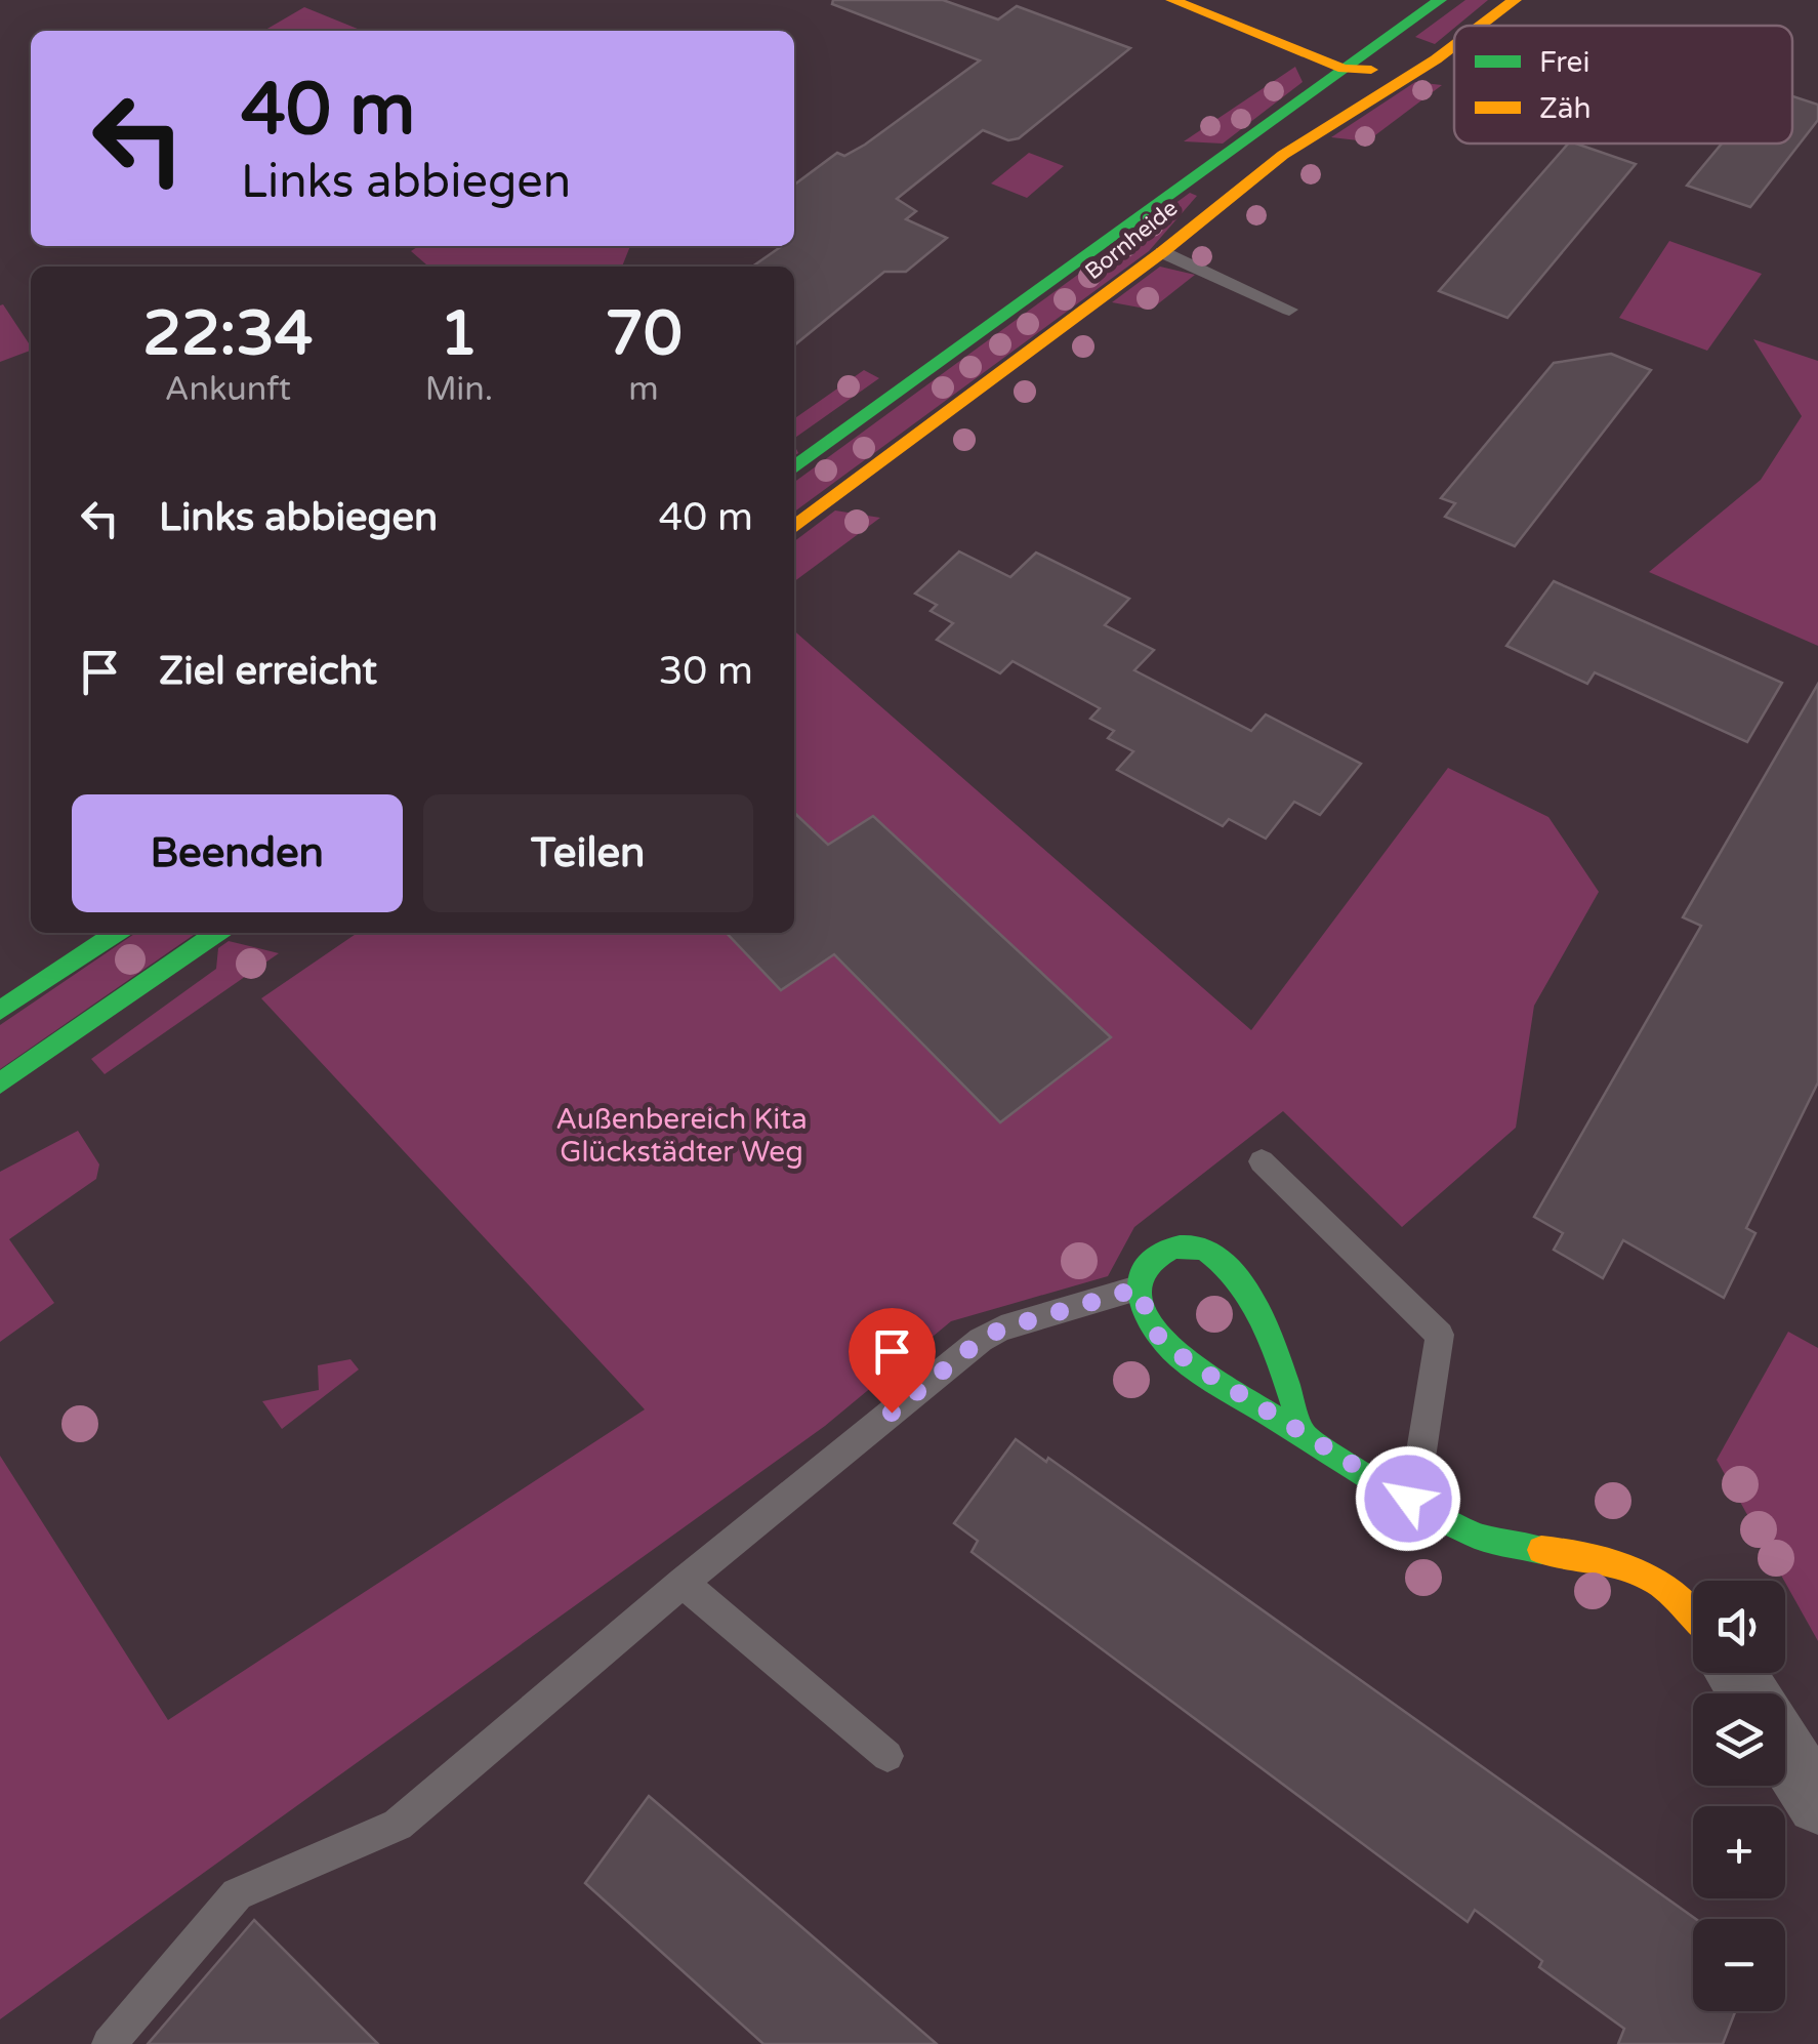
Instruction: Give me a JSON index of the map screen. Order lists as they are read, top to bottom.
{
  "streets": {
    "street": ["Bornheide"]
  },
  "parks": ["Außenbereich Kita Glückstädter Weg"],
  "legend": ["Frei", "Zäh"],
  "page": {
    "turn": ["40 m", "Links abbiegen"],
    "eta": [
      "22:34",
      "Ankunft",
      "1",
      "Min.",
      "70",
      "m"
    ],
    "list": [
      {
        "name": "Links abbiegen",
        "value": "40 m"
      },
      {
        "name": "Ziel erreicht",
        "value": "30 m"
      }
    ],
    "buttons": ["Beenden", "Teilen"],
    "map_buttons": ["+", "−"]
  }
}
